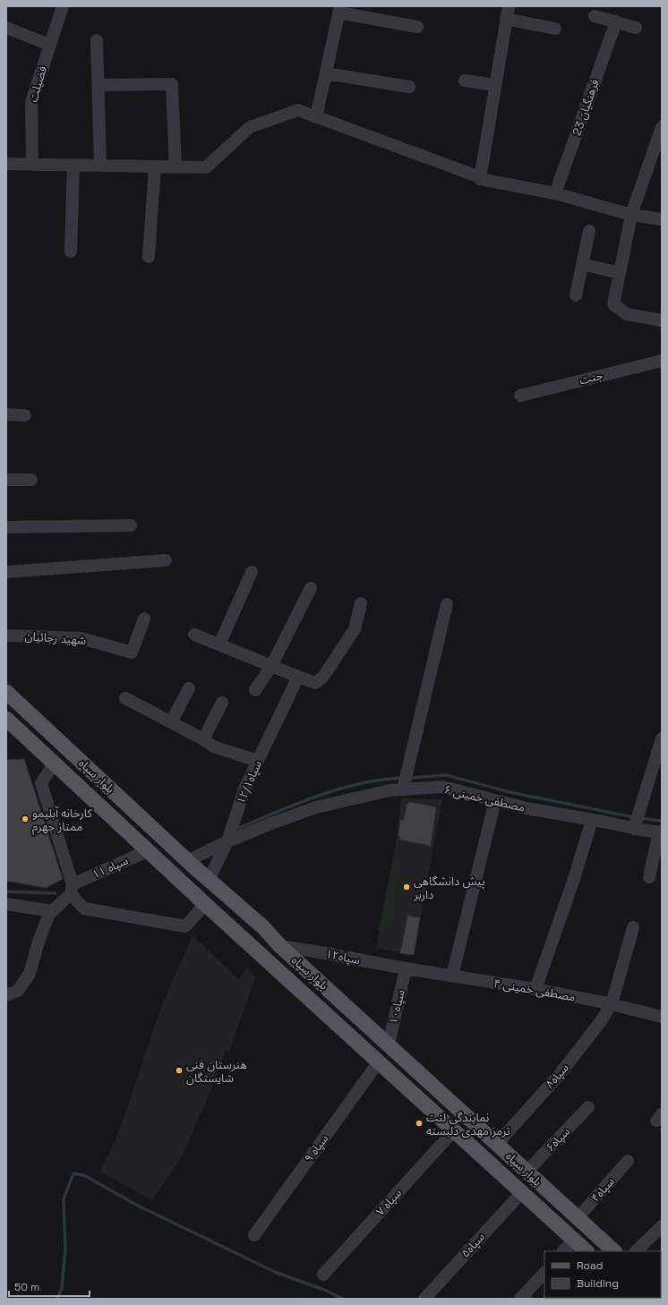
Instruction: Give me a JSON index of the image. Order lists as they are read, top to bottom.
{
  "streets": {
    "main road": ["بلوار سپاه"],
    "street": [
      "فضیلت",
      "فرهنگیان 23",
      "جنت",
      "شهید رجائیان",
      "سپاه۱۲/۱",
      "مصطفی خمینی ۶",
      "سپاه ۱۱",
      "سپاه۱۲",
      "مصطفی خمینی ۴",
      "سپاه۱۰",
      "سپاه۸",
      "سپاه۶",
      "سپاه ۹",
      "سپاه۴",
      "سپاه ۷",
      "سپاه۵"
    ]
  },
  "crossings": [
    ["بلوار سپاه", "سپاه۱۲/۱"],
    ["بلوار سپاه", "سپاه ۱۱"],
    ["بلوار سپاه", "سپاه۱۲"],
    ["بلوار سپاه", "سپاه۱۰"],
    ["بلوار سپاه", "سپاه۸"],
    ["بلوار سپاه", "سپاه۶"],
    ["بلوار سپاه", "سپاه ۹"],
    ["بلوار سپاه", "سپاه۴"],
    ["بلوار سپاه", "سپاه ۷"],
    ["بلوار سپاه", "سپاه۵"],
    ["سپاه۱۲/۱", "مصطفی خمینی ۶"],
    ["سپاه۱۲", "مصطفی خمینی ۴"],
    ["سپاه۱۲", "سپاه۱۰"],
    ["مصطفی خمینی ۴", "سپاه۱۰"],
    ["مصطفی خمینی ۴", "سپاه۸"]
  ],
  "places": [
    "کارخانه آبلیمو ممتاز جهرم",
    "پیش دانشگاهی داربر",
    "هنرستان فنی شایستگان",
    "نمایندگی لنت ترمز مهدی دلبسته"
  ],
  "legend": ["Road", "Building"],
  "scale_bar": "50 m"
}
